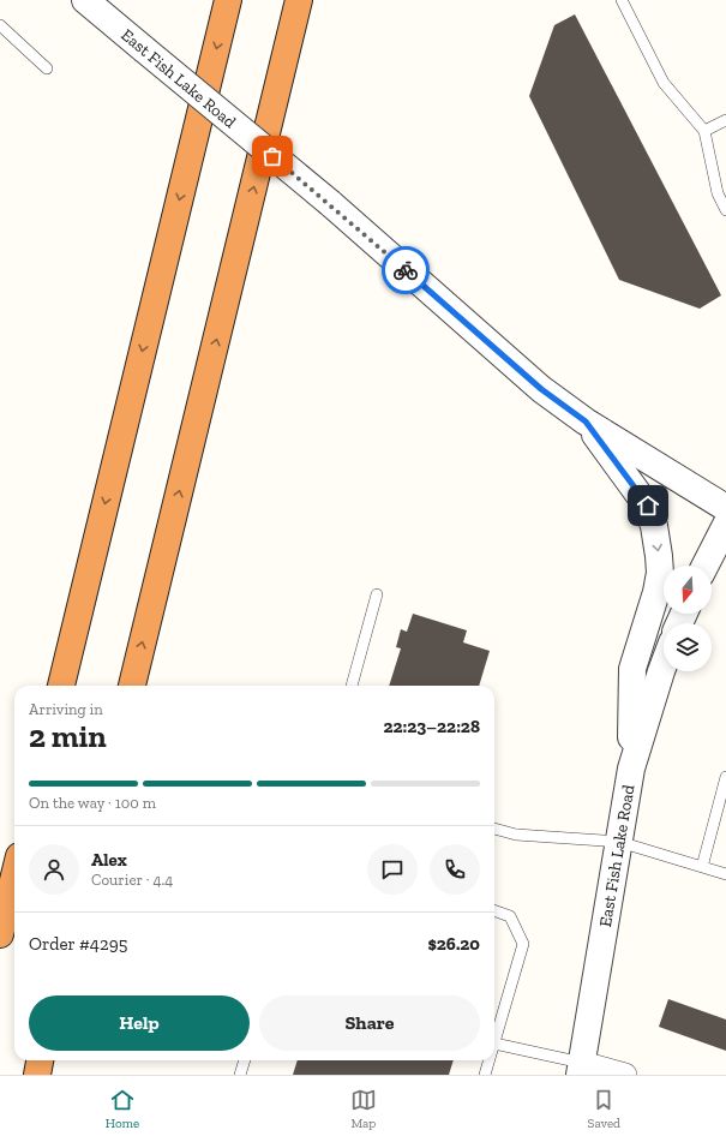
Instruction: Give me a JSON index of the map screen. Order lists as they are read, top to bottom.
{
  "streets": {
    "street": ["East Fish Lake Road"]
  },
  "north": "bottom",
  "page": {
    "heading": ["2 min", "Arriving in", "22:23–22:28"],
    "panel": [
      "Alex",
      "Courier · 4.4",
      "Order #4295",
      "$26.20"
    ],
    "bar": "On the way · 100 m",
    "buttons": ["Help", "Share"],
    "tabs": ["Home", "Map", "Saved"]
  }
}
